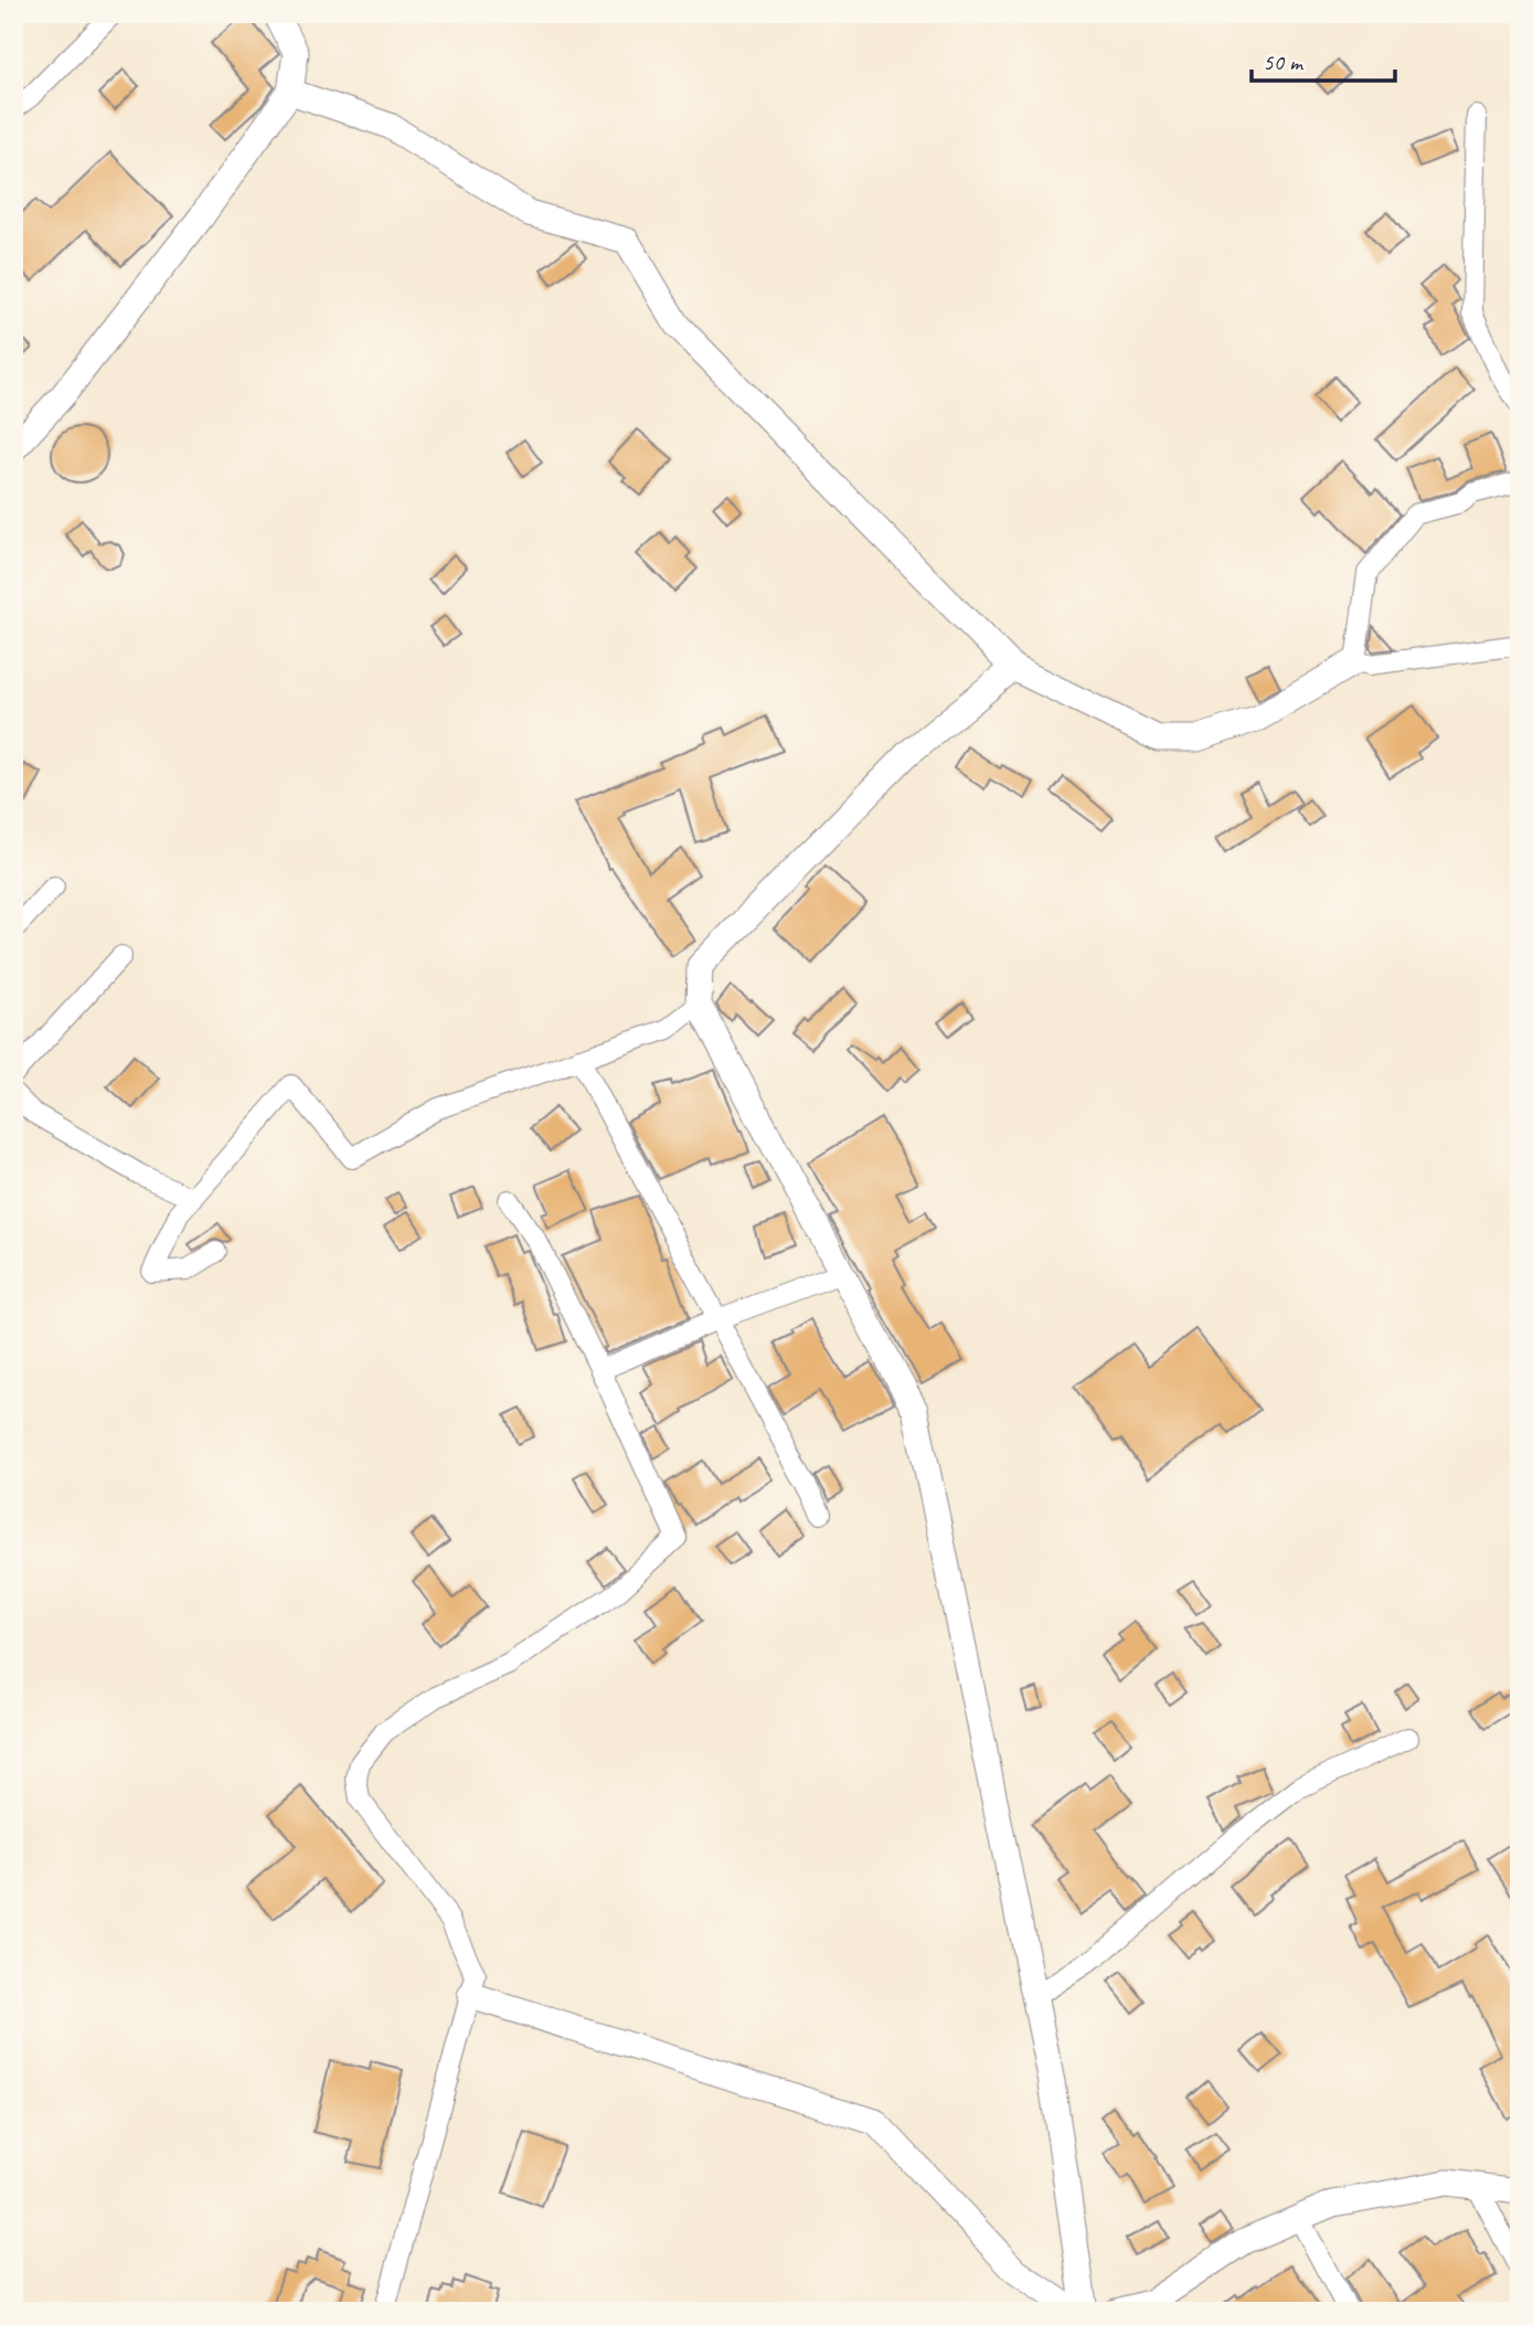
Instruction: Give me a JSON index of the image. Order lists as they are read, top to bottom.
{
  "scale_bar": "50 m"
}
